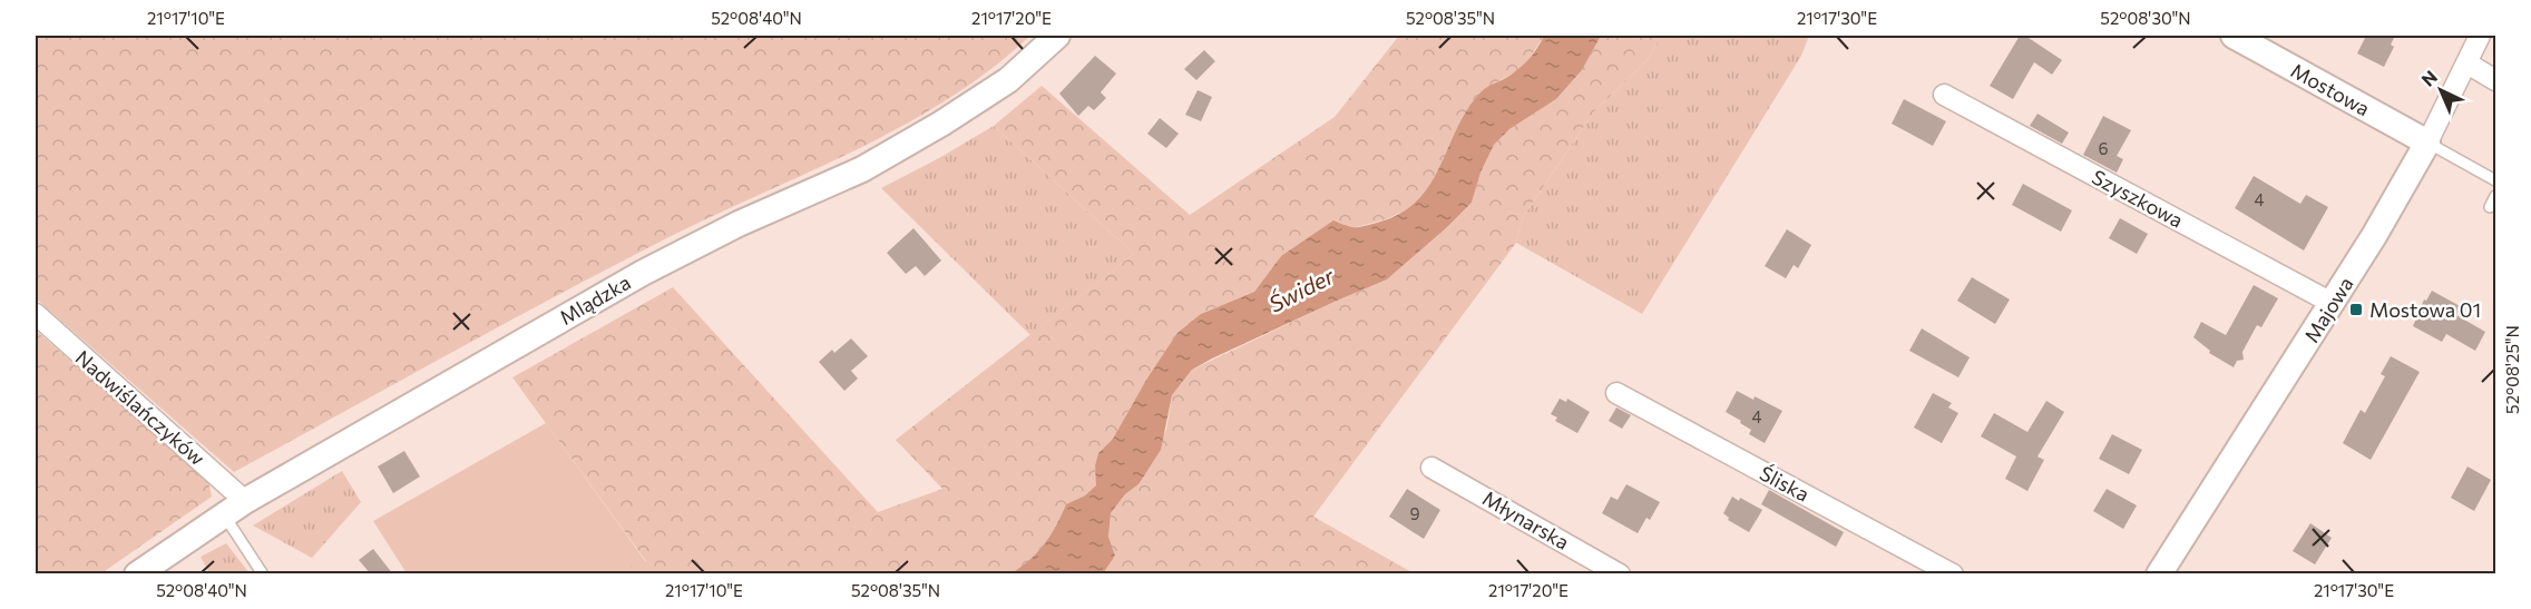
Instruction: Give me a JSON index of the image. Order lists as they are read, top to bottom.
{
  "streets": {
    "street": [
      "Mostowa",
      "Szyszkowa",
      "Mlądzka",
      "Majowa",
      "Nadwiślańczyków",
      "Śliska",
      "Młynarska"
    ]
  },
  "crossings": [
    ["Mostowa", "Majowa"],
    ["Szyszkowa", "Majowa"],
    ["Mlądzka", "Nadwiślańczyków"]
  ],
  "water": ["Świder"],
  "places": {
    "transit": ["Mostowa 01"]
  },
  "house_numbers": [
    "6",
    "4",
    "4",
    "9"
  ],
  "north": "top left",
  "coordinates": [
    "21°17'10\"E",
    "52°08'40\"N",
    "21°17'20\"E",
    "52°08'35\"N",
    "21°17'30\"E",
    "52°08'30\"N",
    "52°08'25\"N"
  ]
}
